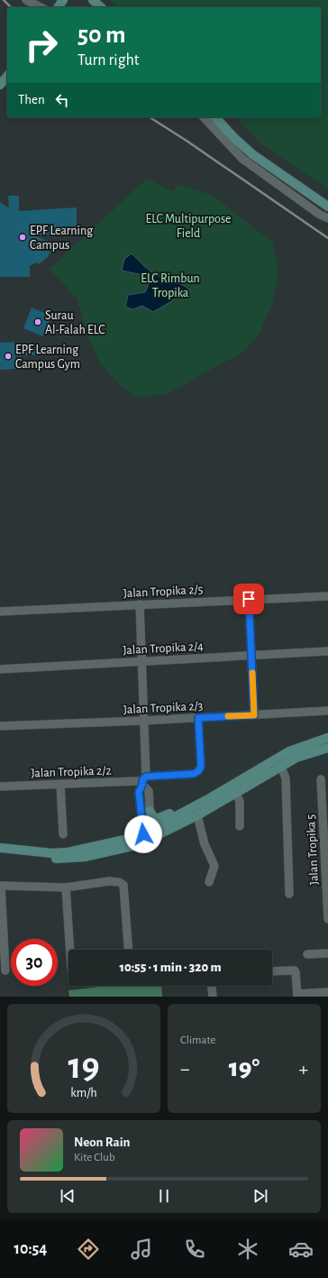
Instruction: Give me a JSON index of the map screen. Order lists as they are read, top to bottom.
{
  "streets": {
    "street": [
      "Jalan Tropika 2/5",
      "Jalan Tropika 2/4",
      "Jalan Tropika 2/3",
      "Jalan Tropika 2/2",
      "Jalan Tropika 5"
    ]
  },
  "crossings": [
    ["Jalan Tropika 2/3", "Jalan Tropika 2/2"]
  ],
  "parks": ["ELC Multipurpose Field", "ELC Rimbun Tropika"],
  "places": ["EPF Learning Campus", "Surau Al-Falah ELC", "EPF Learning Campus Gym"],
  "page": {
    "turn": ["50 m", "Turn right"],
    "then": "Then",
    "limit": "30",
    "trip": "10:55 · 1 min · 320 m",
    "tile": "Climate",
    "heat": ["−", "19°", "+"],
    "song": ["Neon Rain", "Kite Club"],
    "tabs": "10:54",
    "gauge": ["19", "km/h"]
  }
}
